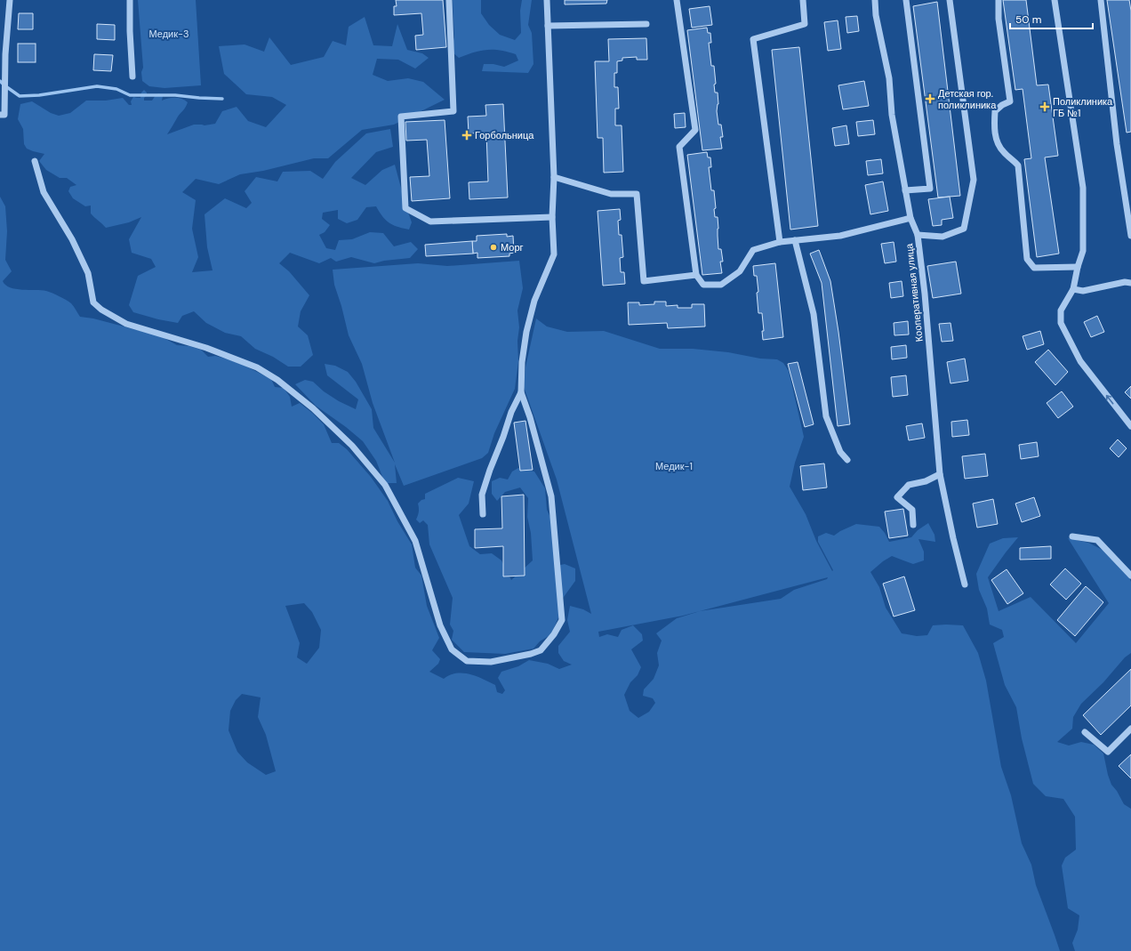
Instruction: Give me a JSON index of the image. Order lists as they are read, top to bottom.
{
  "streets": {
    "street": ["Кооперативная улица"]
  },
  "parks": ["Медик-3", "Медик-1"],
  "places": {
    "health": ["Детская гор. поликлиника", "Поликлиника ГБ №1", "Горбольница"],
    "other": ["Морг"]
  },
  "scale_bar": "50 m"
}
